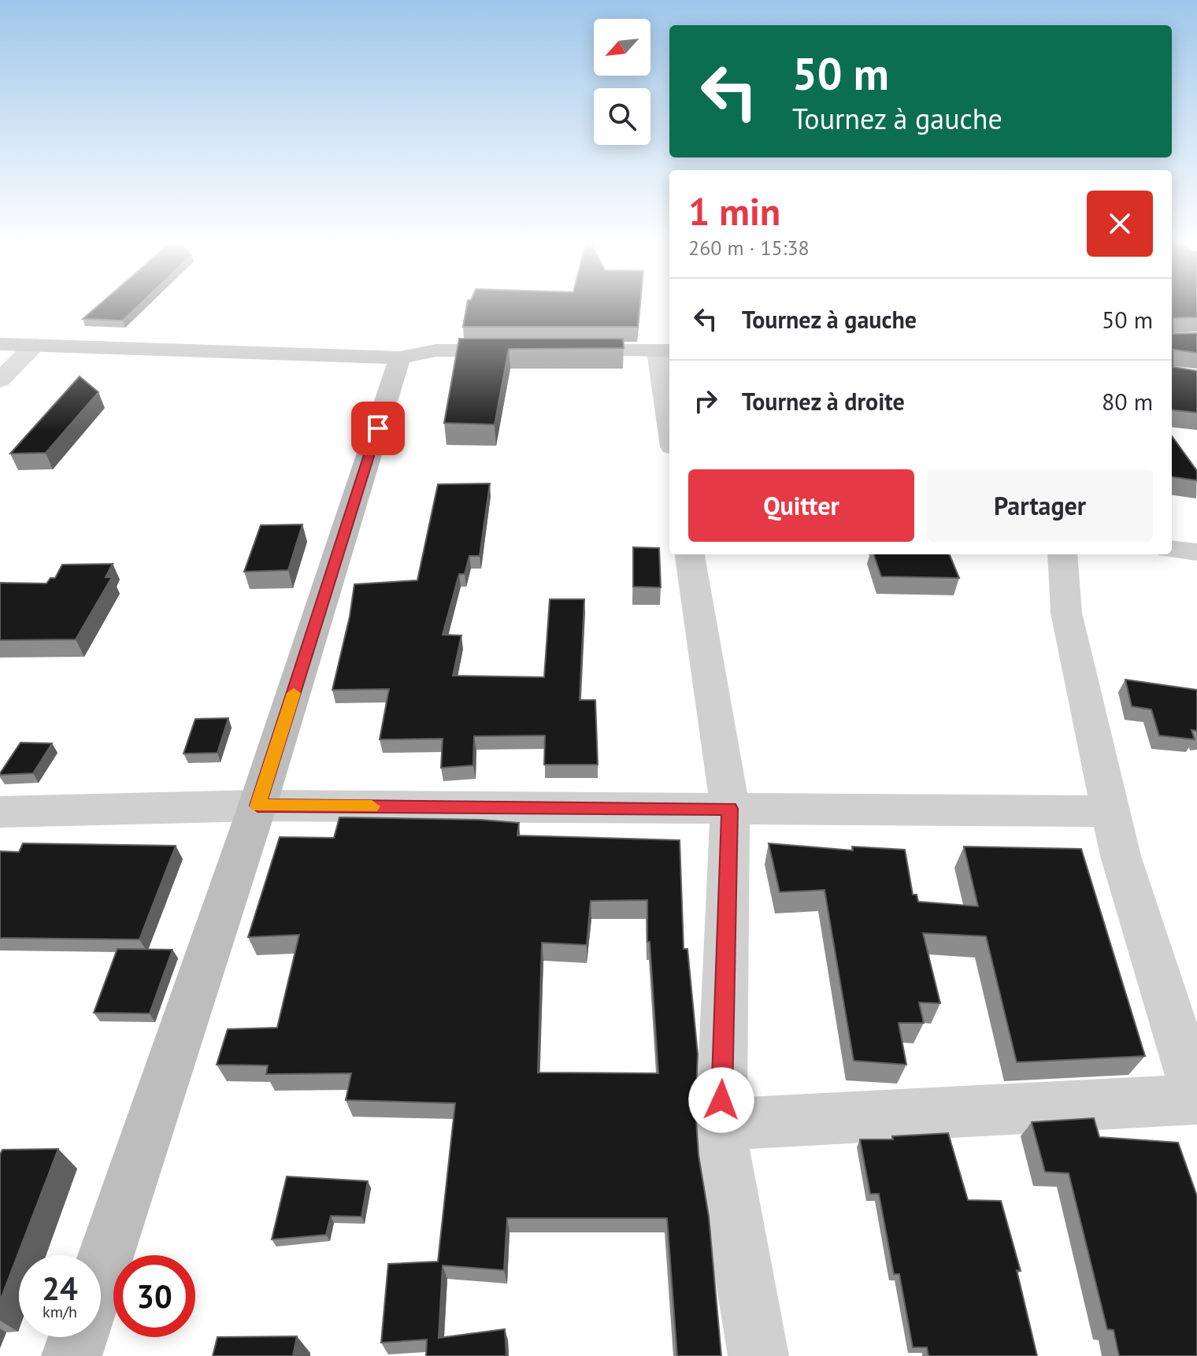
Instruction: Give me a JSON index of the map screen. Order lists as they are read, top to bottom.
{
  "north": "bottom left",
  "page": {
    "turn": ["50 m", "Tournez à gauche"],
    "heading": ["1 min", "260 m · 15:38"],
    "list": [
      {
        "name": "Tournez à gauche",
        "value": "50 m"
      },
      {
        "name": "Tournez à droite",
        "value": "80 m"
      }
    ],
    "buttons": ["Quitter", "Partager"],
    "speed": "24 km/h",
    "limit": "30"
  }
}
